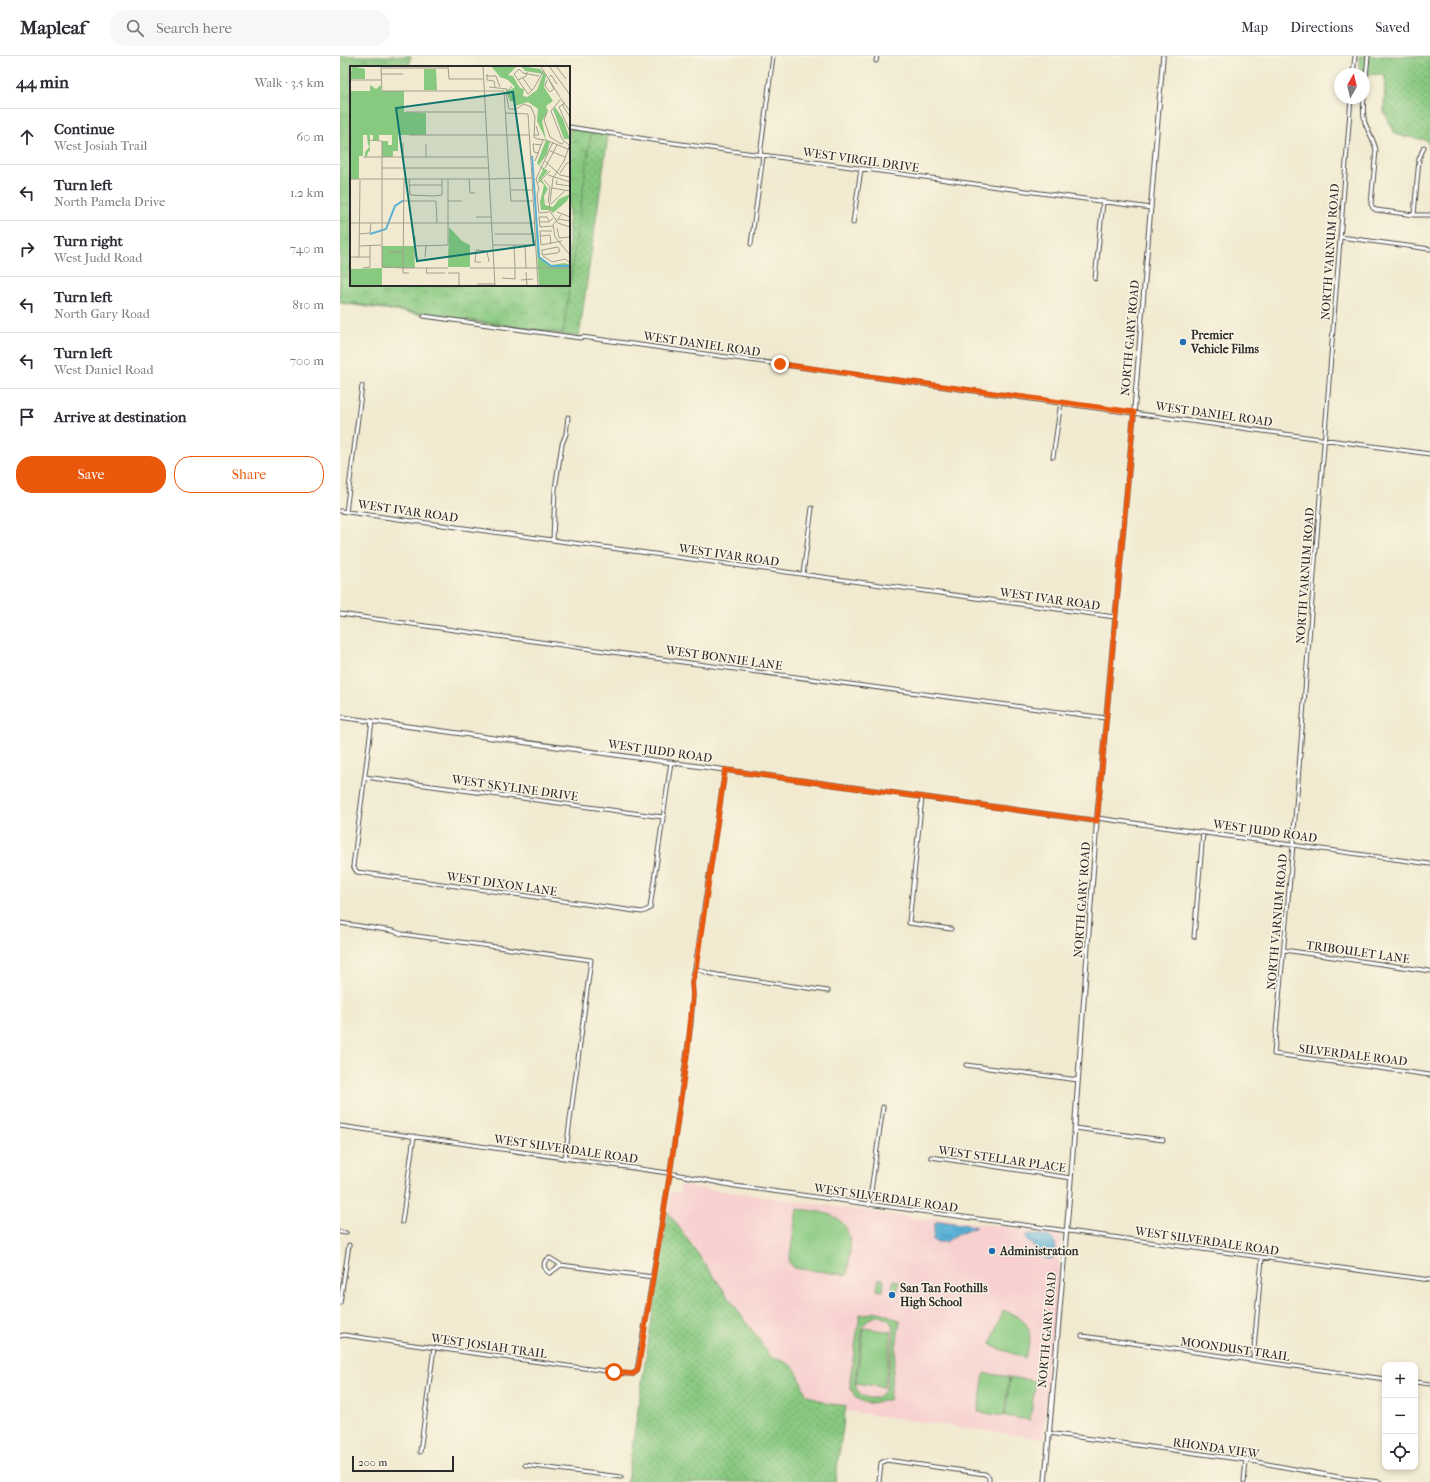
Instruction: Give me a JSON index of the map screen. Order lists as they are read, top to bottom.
{
  "streets": {
    "street": [
      "WEST VIRGIL DRIVE",
      "NORTH VARNUM ROAD",
      "NORTH GARY ROAD",
      "WEST DANIEL ROAD",
      "WEST IVAR ROAD",
      "WEST BONNIE LANE",
      "WEST JUDD ROAD",
      "WEST SKYLINE DRIVE",
      "WEST DIXON LANE",
      "TRIBOULET LANE",
      "SILVERDALE ROAD",
      "WEST SILVERDALE ROAD",
      "WEST STELLAR PLACE",
      "WEST JOSIAH TRAIL",
      "MOONDUST TRAIL",
      "RHONDA VIEW"
    ]
  },
  "crossings": [
    ["WEST VIRGIL DRIVE", "NORTH GARY ROAD"],
    ["NORTH VARNUM ROAD", "WEST DANIEL ROAD"],
    ["NORTH VARNUM ROAD", "WEST JUDD ROAD"],
    ["NORTH VARNUM ROAD", "TRIBOULET LANE"],
    ["NORTH VARNUM ROAD", "SILVERDALE ROAD"],
    ["NORTH GARY ROAD", "WEST DANIEL ROAD"],
    ["NORTH GARY ROAD", "WEST IVAR ROAD"],
    ["NORTH GARY ROAD", "WEST BONNIE LANE"],
    ["NORTH GARY ROAD", "WEST JUDD ROAD"],
    ["NORTH GARY ROAD", "WEST SILVERDALE ROAD"],
    ["NORTH GARY ROAD", "WEST STELLAR PLACE"],
    ["NORTH GARY ROAD", "RHONDA VIEW"],
    ["WEST SKYLINE DRIVE", "WEST DIXON LANE"]
  ],
  "places": ["Premier Vehicle Films", "Administration", "San Tan Foothills High School"],
  "scale_bar": "200 m",
  "north": "top",
  "page": {
    "header": "Mapleaf",
    "search": "Search here",
    "nav": ["Map", "Directions", "Saved"],
    "heading": ["44 min", "Walk · 3.5 km"],
    "list": [
      ["Continue", "West Josiah Trail", "60 m"],
      ["Turn left", "North Pamela Drive", "1.2 km"],
      ["Turn right", "West Judd Road", "740 m"],
      ["Turn left", "North Gary Road", "810 m"],
      ["Turn left", "West Daniel Road", "700 m"],
      "Arrive at destination"
    ],
    "buttons": ["Save", "Share"],
    "map_buttons": ["+", "−"],
    "scale": "200 m"
  }
}
